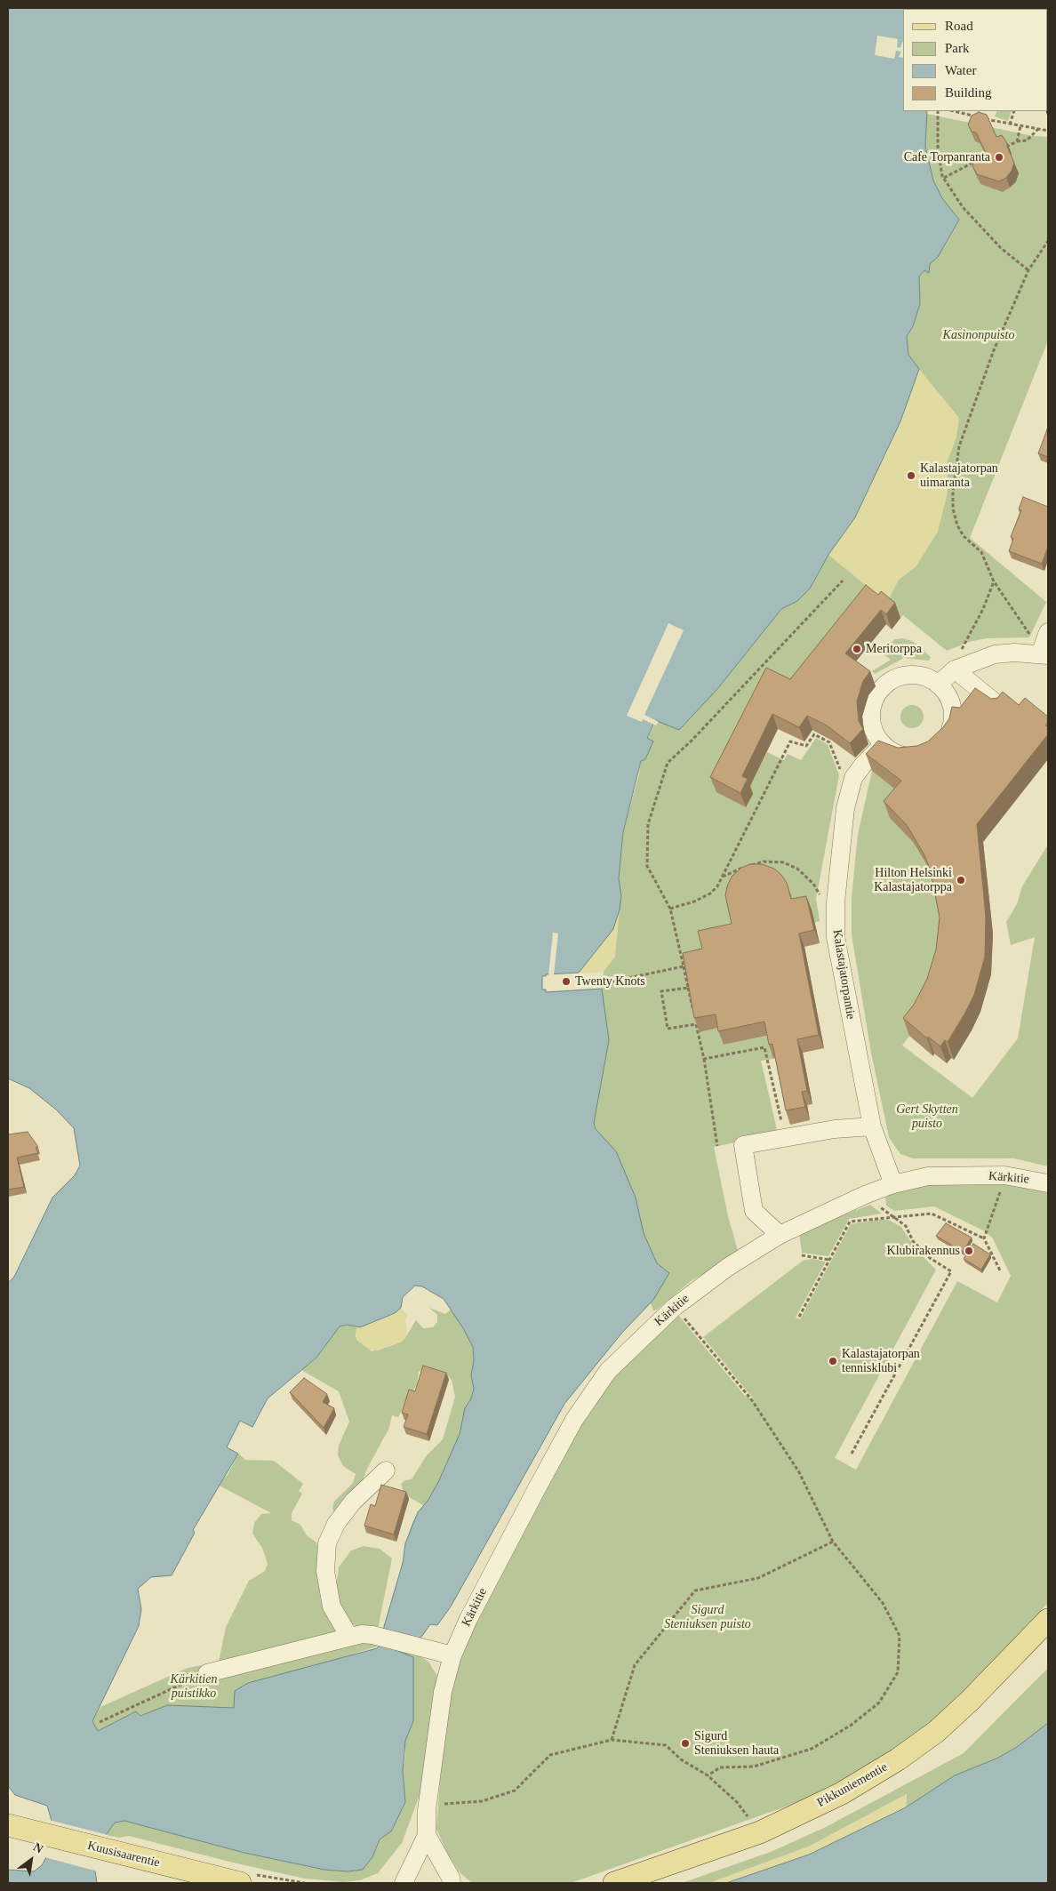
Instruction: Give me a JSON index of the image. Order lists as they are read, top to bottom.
{
  "streets": {
    "main road": ["Pikkuniementie", "Kuusisaarentie"],
    "street": ["Kalastajatorpantie", "Kärkitie"]
  },
  "crossings": [
    ["Kalastajatorpantie", "Kärkitie"]
  ],
  "parks": [
    "Kasinonpuisto",
    "Gert Skytten puisto",
    "Sigurd Steniuksen puisto",
    "Kärkitien puistikko"
  ],
  "places": [
    "Cafe Torpanranta",
    "Kalastajatorpan uimaranta",
    "Meritorppa",
    "Hilton Helsinki Kalastajatorppa",
    "Twenty Knots",
    "Klubirakennus",
    "Kalastajatorpan tennisklubi",
    "Sigurd Steniuksen hauta"
  ],
  "legend": [
    "Road",
    "Park",
    "Water",
    "Building"
  ],
  "north": "top right"
}
